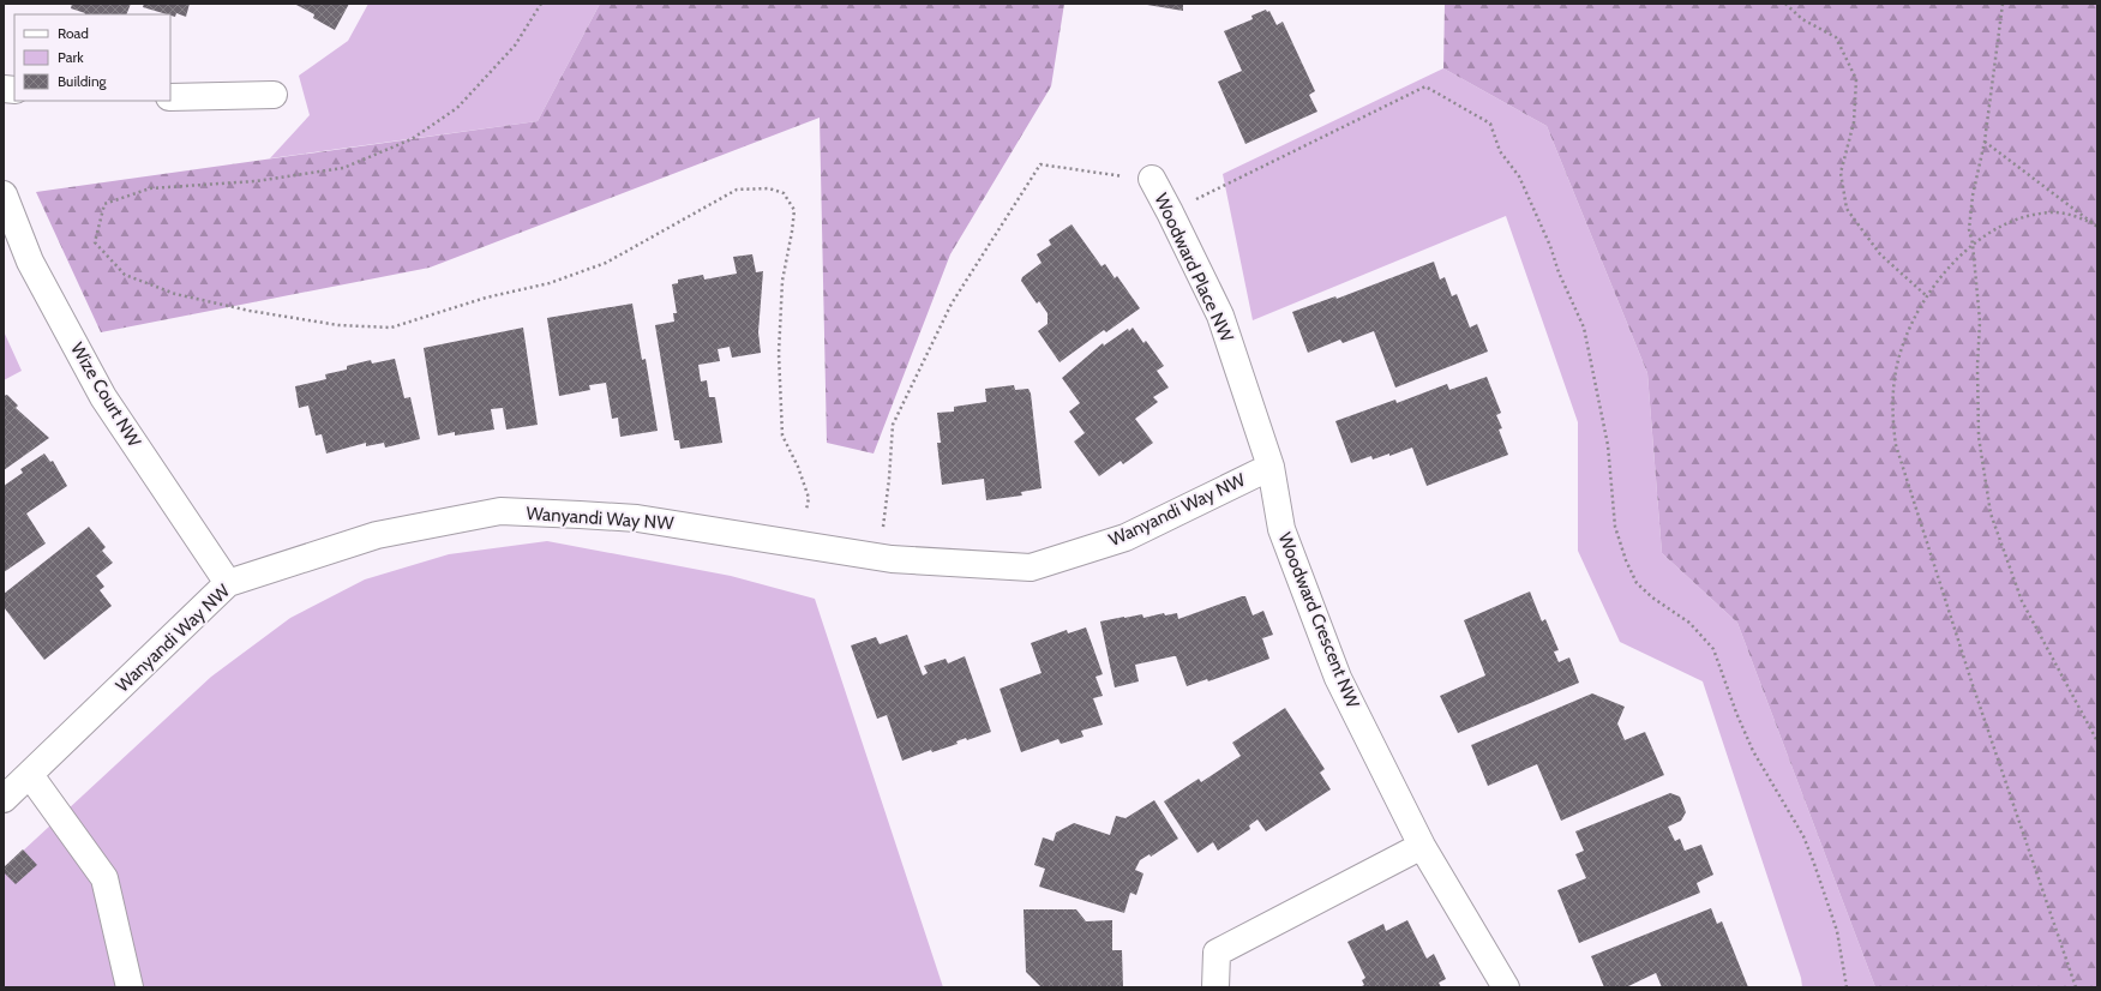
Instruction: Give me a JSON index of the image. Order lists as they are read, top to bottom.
{
  "streets": {
    "street": [
      "Woodward Place NW",
      "Wize Court NW",
      "Wanyandi Way NW",
      "Woodward Crescent NW"
    ]
  },
  "crossings": [
    ["Woodward Place NW", "Wanyandi Way NW"],
    ["Woodward Place NW", "Woodward Crescent NW"],
    ["Wize Court NW", "Wanyandi Way NW"],
    ["Wanyandi Way NW", "Woodward Crescent NW"]
  ],
  "legend": ["Road", "Park", "Building"]
}
